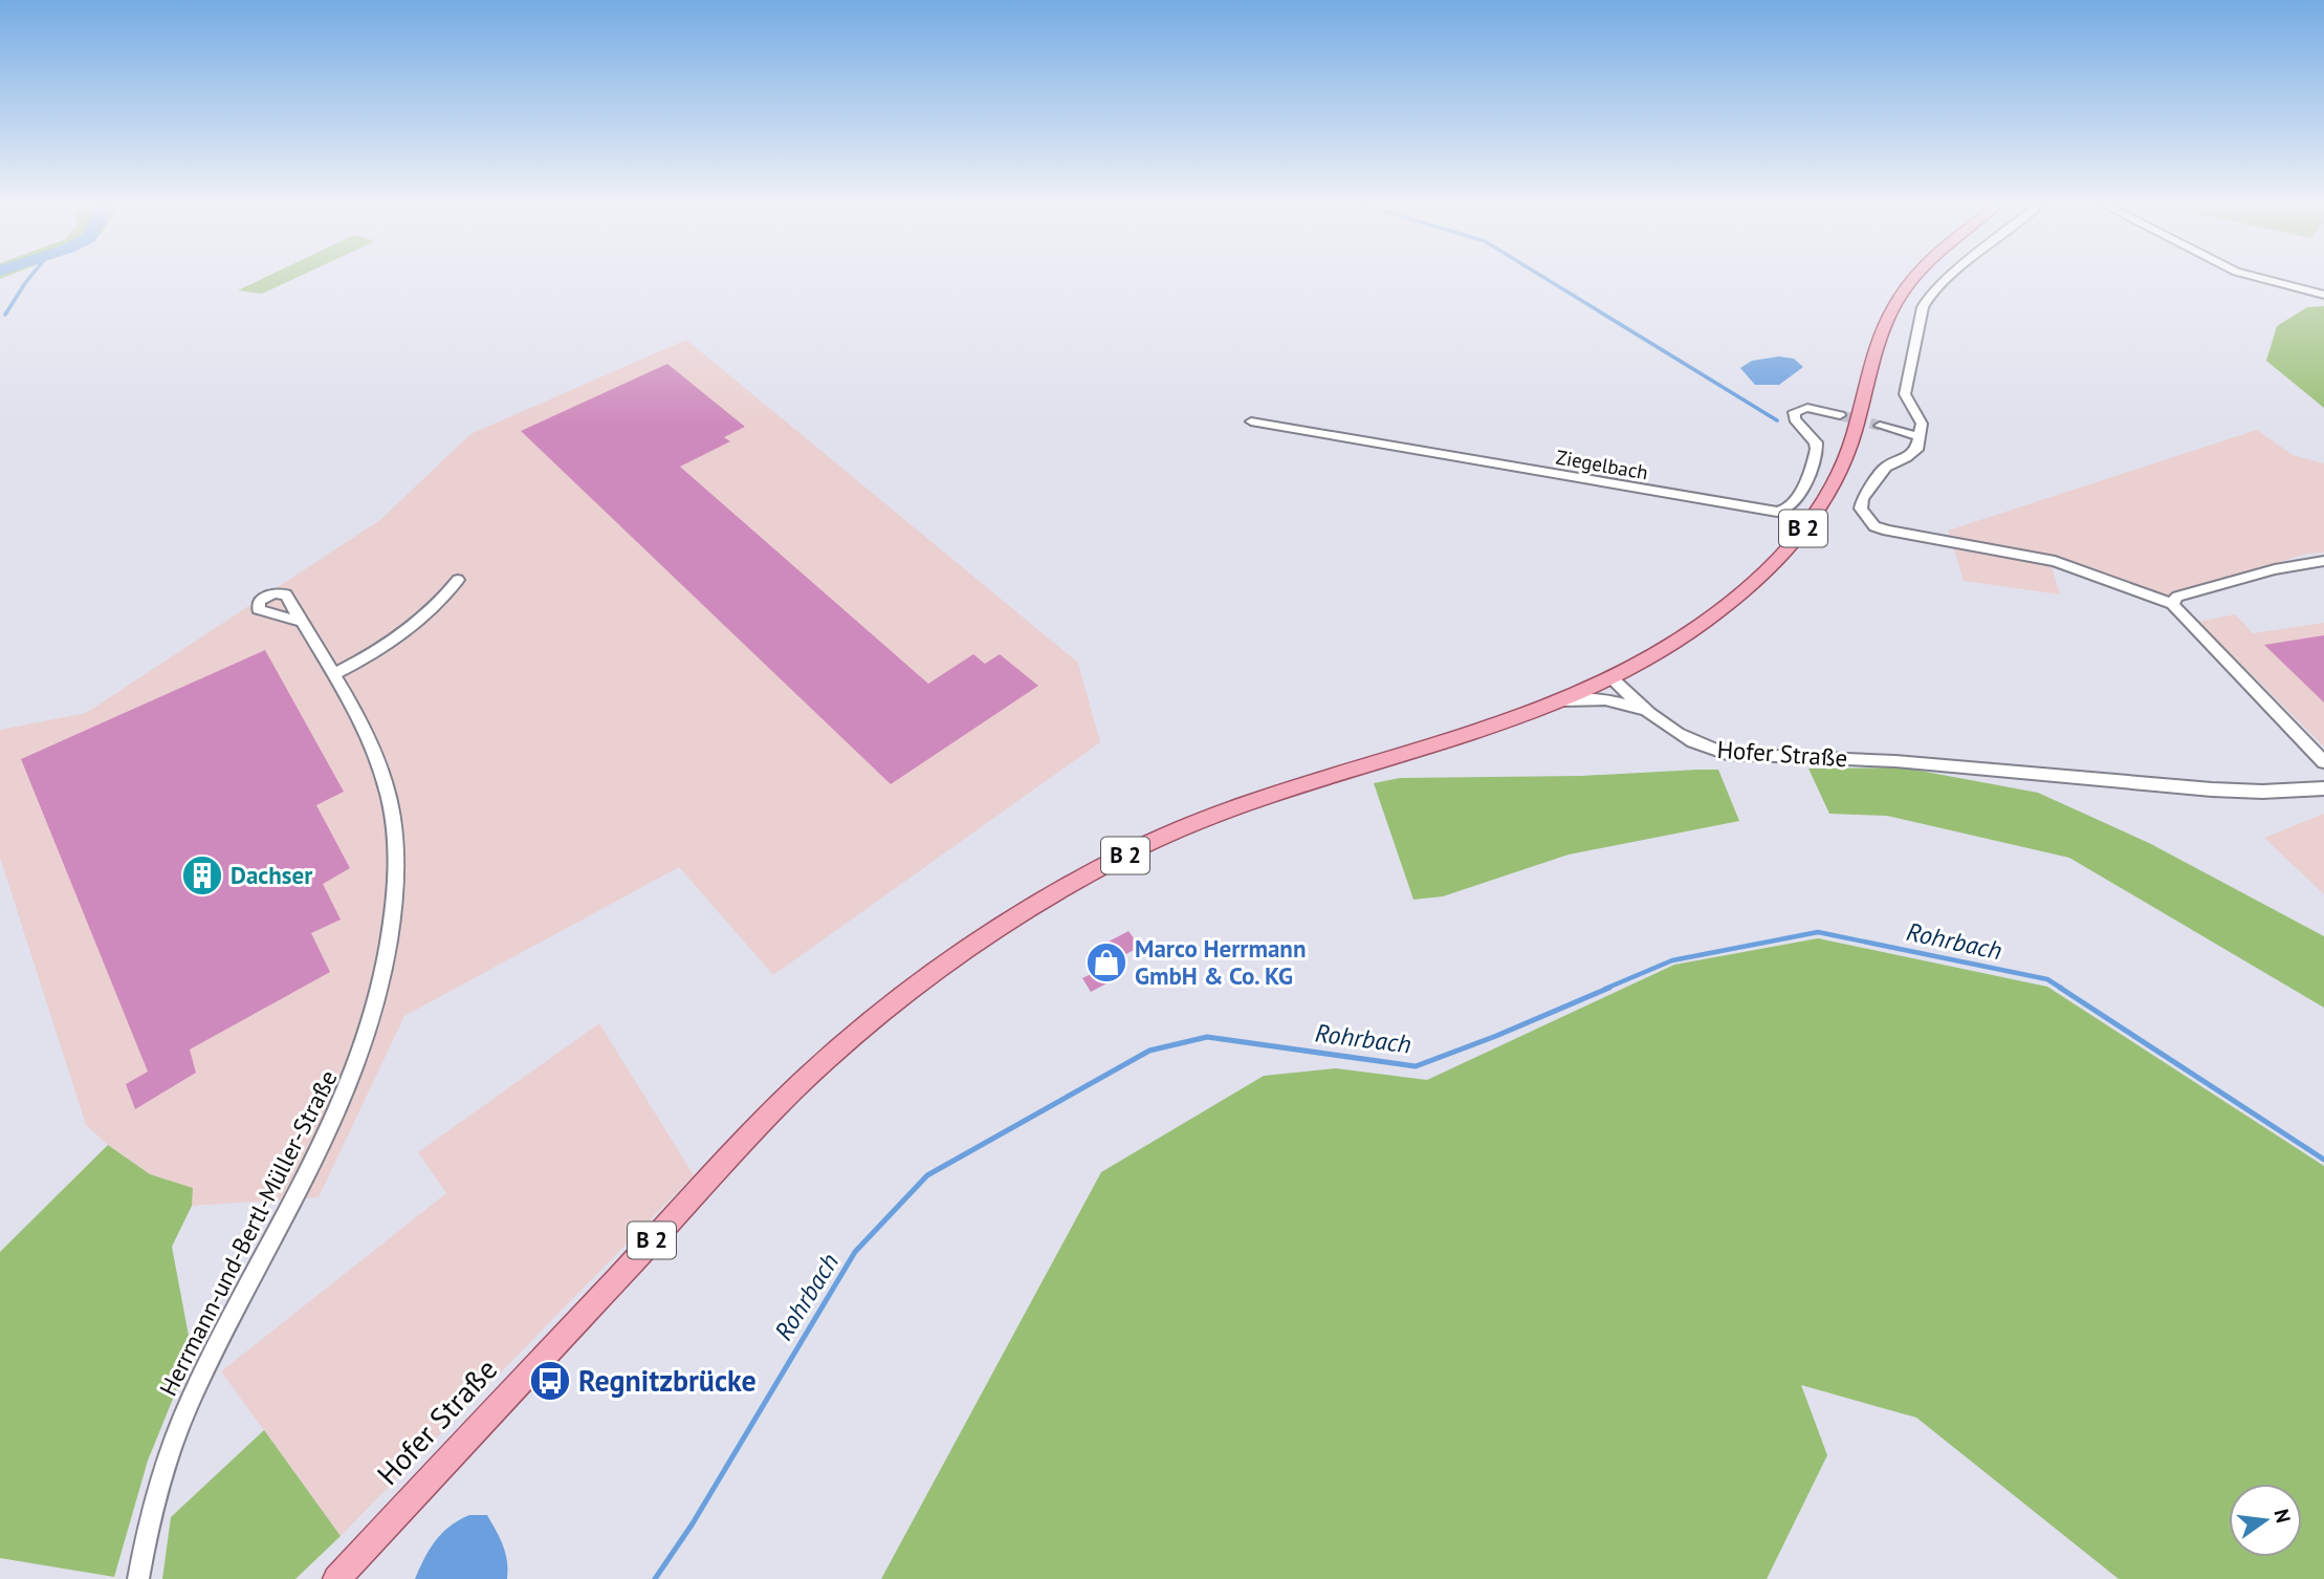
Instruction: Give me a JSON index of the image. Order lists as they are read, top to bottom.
{
  "streets": {
    "main road": ["B 2", "Hofer Straße"],
    "street": ["Ziegelbach", "Herrmann-und-Bertl-Müller-Straße"]
  },
  "crossings": [
    ["B 2", "Hofer Straße"]
  ],
  "water": ["Rohrbach"],
  "places": {
    "building": ["Dachser"],
    "shop": ["Marco Herrmann GmbH & Co. KG"],
    "bus stop": ["Regnitzbrücke"]
  },
  "north": "right"
}
